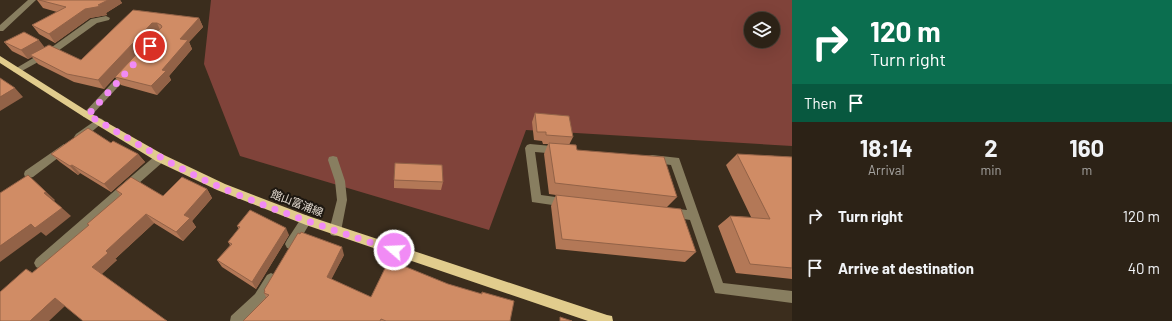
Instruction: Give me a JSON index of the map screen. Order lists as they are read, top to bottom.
{
  "streets": {
    "main road": ["館山富浦線"]
  },
  "page": {
    "turn": ["120 m", "Turn right"],
    "then": "Then",
    "eta": [
      "18:14",
      "Arrival",
      "2",
      "min",
      "160",
      "m"
    ],
    "list": [
      {
        "name": "Turn right",
        "value": "120 m"
      },
      {
        "name": "Arrive at destination",
        "value": "40 m"
      }
    ]
  }
}
